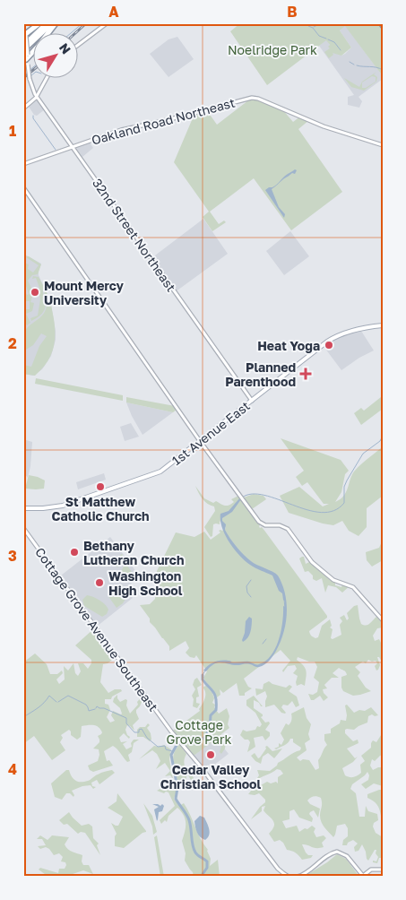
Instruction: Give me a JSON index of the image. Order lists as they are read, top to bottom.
{
  "streets": {
    "main road": [
      "Oakland Road Northeast",
      "32nd Street Northeast",
      "1st Avenue East",
      "Cottage Grove Avenue Southeast"
    ]
  },
  "crossings": [
    ["Oakland Road Northeast", "32nd Street Northeast"],
    ["32nd Street Northeast", "1st Avenue East"]
  ],
  "parks": ["Noelridge Park", "Cottage Grove Park"],
  "places": {
    "other": [
      "Mount Mercy University",
      "Heat Yoga",
      "St Matthew Catholic Church",
      "Bethany Lutheran Church",
      "Washington High School",
      "Cedar Valley Christian School"
    ],
    "health": ["Planned Parenthood"]
  },
  "north": "top right",
  "grid": {
    "columns": ["A", "B"],
    "rows": [
      "1",
      "2",
      "3",
      "4"
    ]
  }
}
